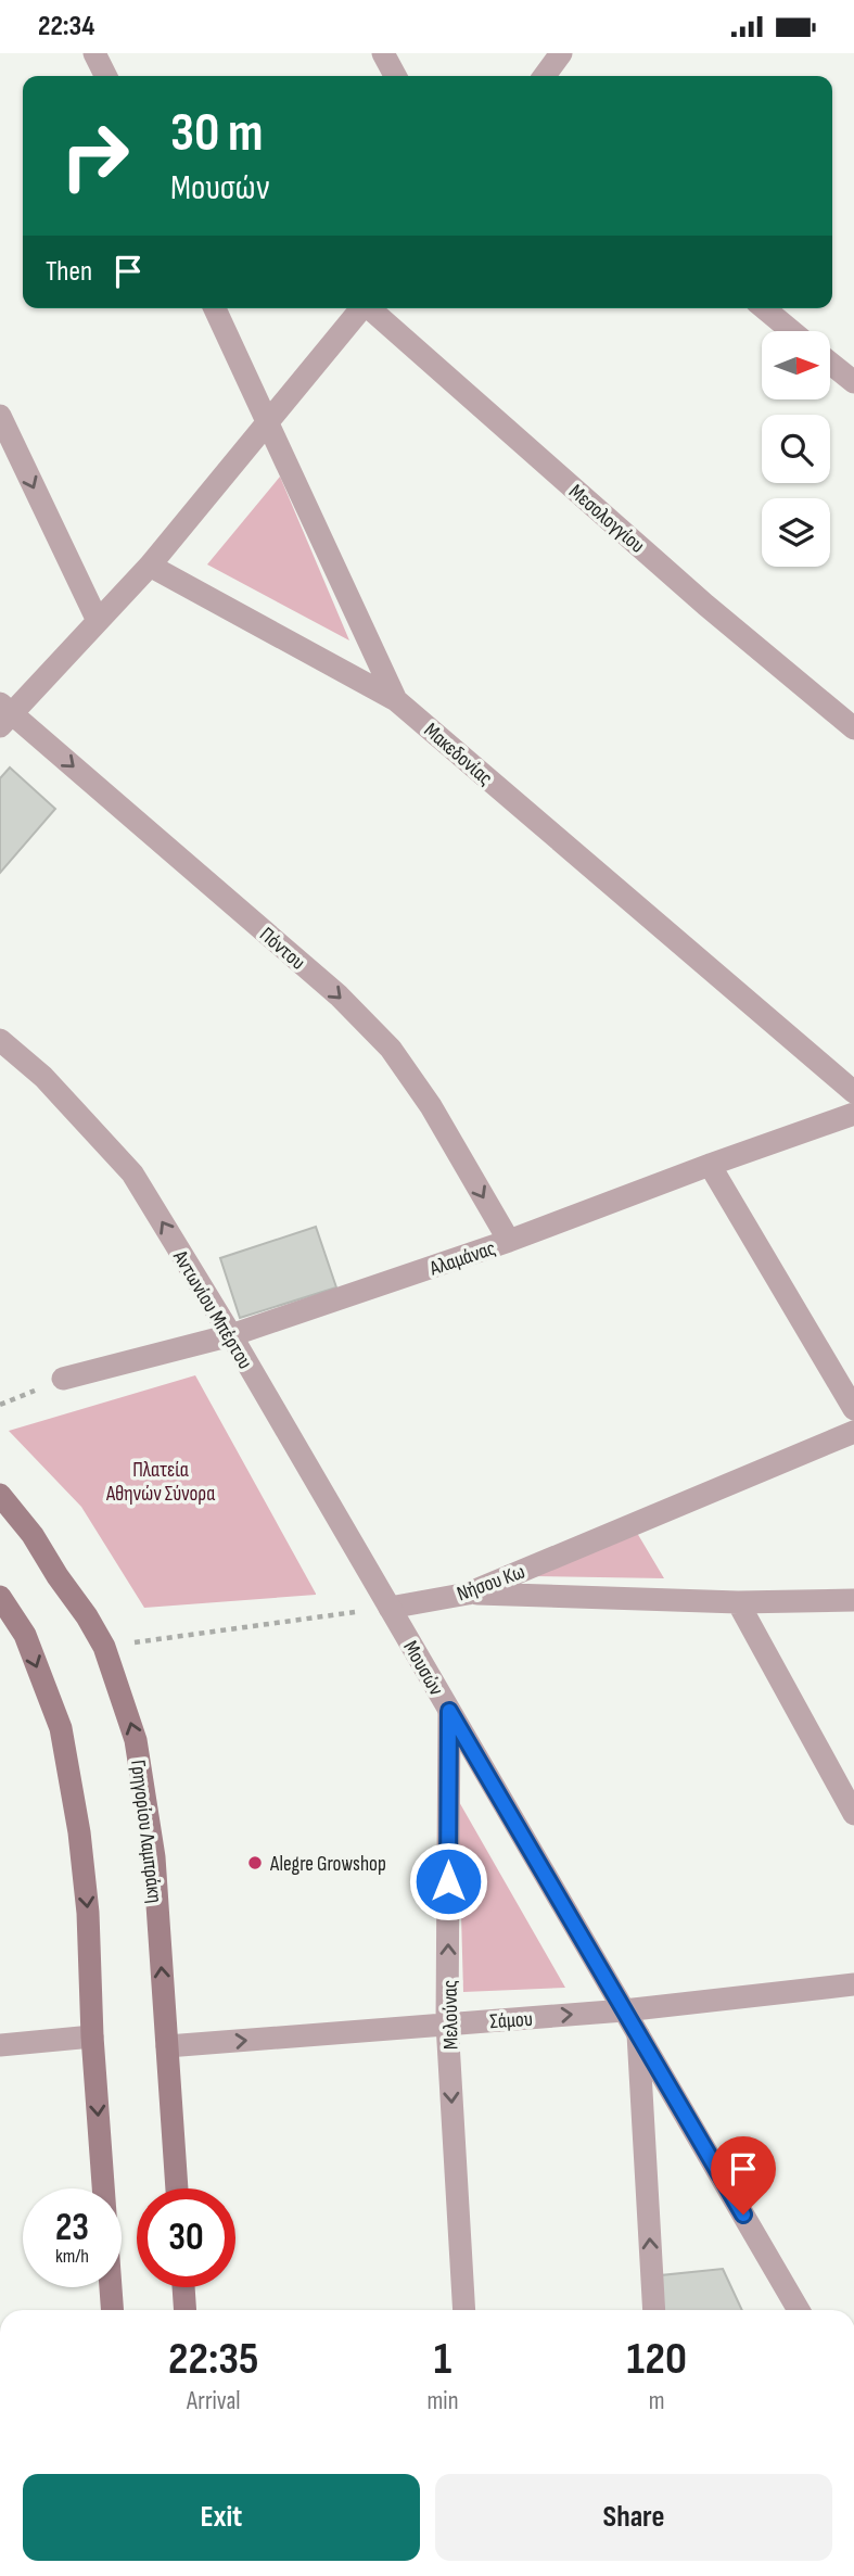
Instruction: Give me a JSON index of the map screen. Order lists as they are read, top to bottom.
{
  "streets": {
    "main road": ["Γρηγορίου Λαμπράκη"],
    "street": [
      "Μεσολογγίου",
      "Μακεδονίας",
      "Πόντου",
      "Αλαμάνας",
      "Αντωνίου Μπέρτου",
      "Νήσου Κω",
      "Μουσών",
      "Μελούνας",
      "Σάμου"
    ]
  },
  "crossings": [
    ["Πόντου", "Αλαμάνας"],
    ["Αλαμάνας", "Αντωνίου Μπέρτου"],
    ["Αντωνίου Μπέρτου", "Νήσου Κω"],
    ["Αντωνίου Μπέρτου", "Μουσών"],
    ["Νήσου Κω", "Μουσών"],
    ["Μουσών", "Μελούνας"],
    ["Μουσών", "Σάμου"],
    ["Γρηγορίου Λαμπράκη", "Σάμου"],
    ["Μελούνας", "Σάμου"]
  ],
  "one_way": ["Πόντου", "Αντωνίου Μπέρτου", "Σάμου"],
  "parks": ["Πλατεία Αθηνών Σύνορα"],
  "places": ["Alegre Growshop"],
  "north": "right",
  "page": {
    "status": "22:34",
    "turn": ["30 m", "Μουσών"],
    "then": "Then",
    "speed": "23 km/h",
    "limit": "30",
    "eta": [
      "22:35",
      "Arrival",
      "1",
      "min",
      "120",
      "m"
    ],
    "buttons": ["Exit", "Share"]
  }
}
